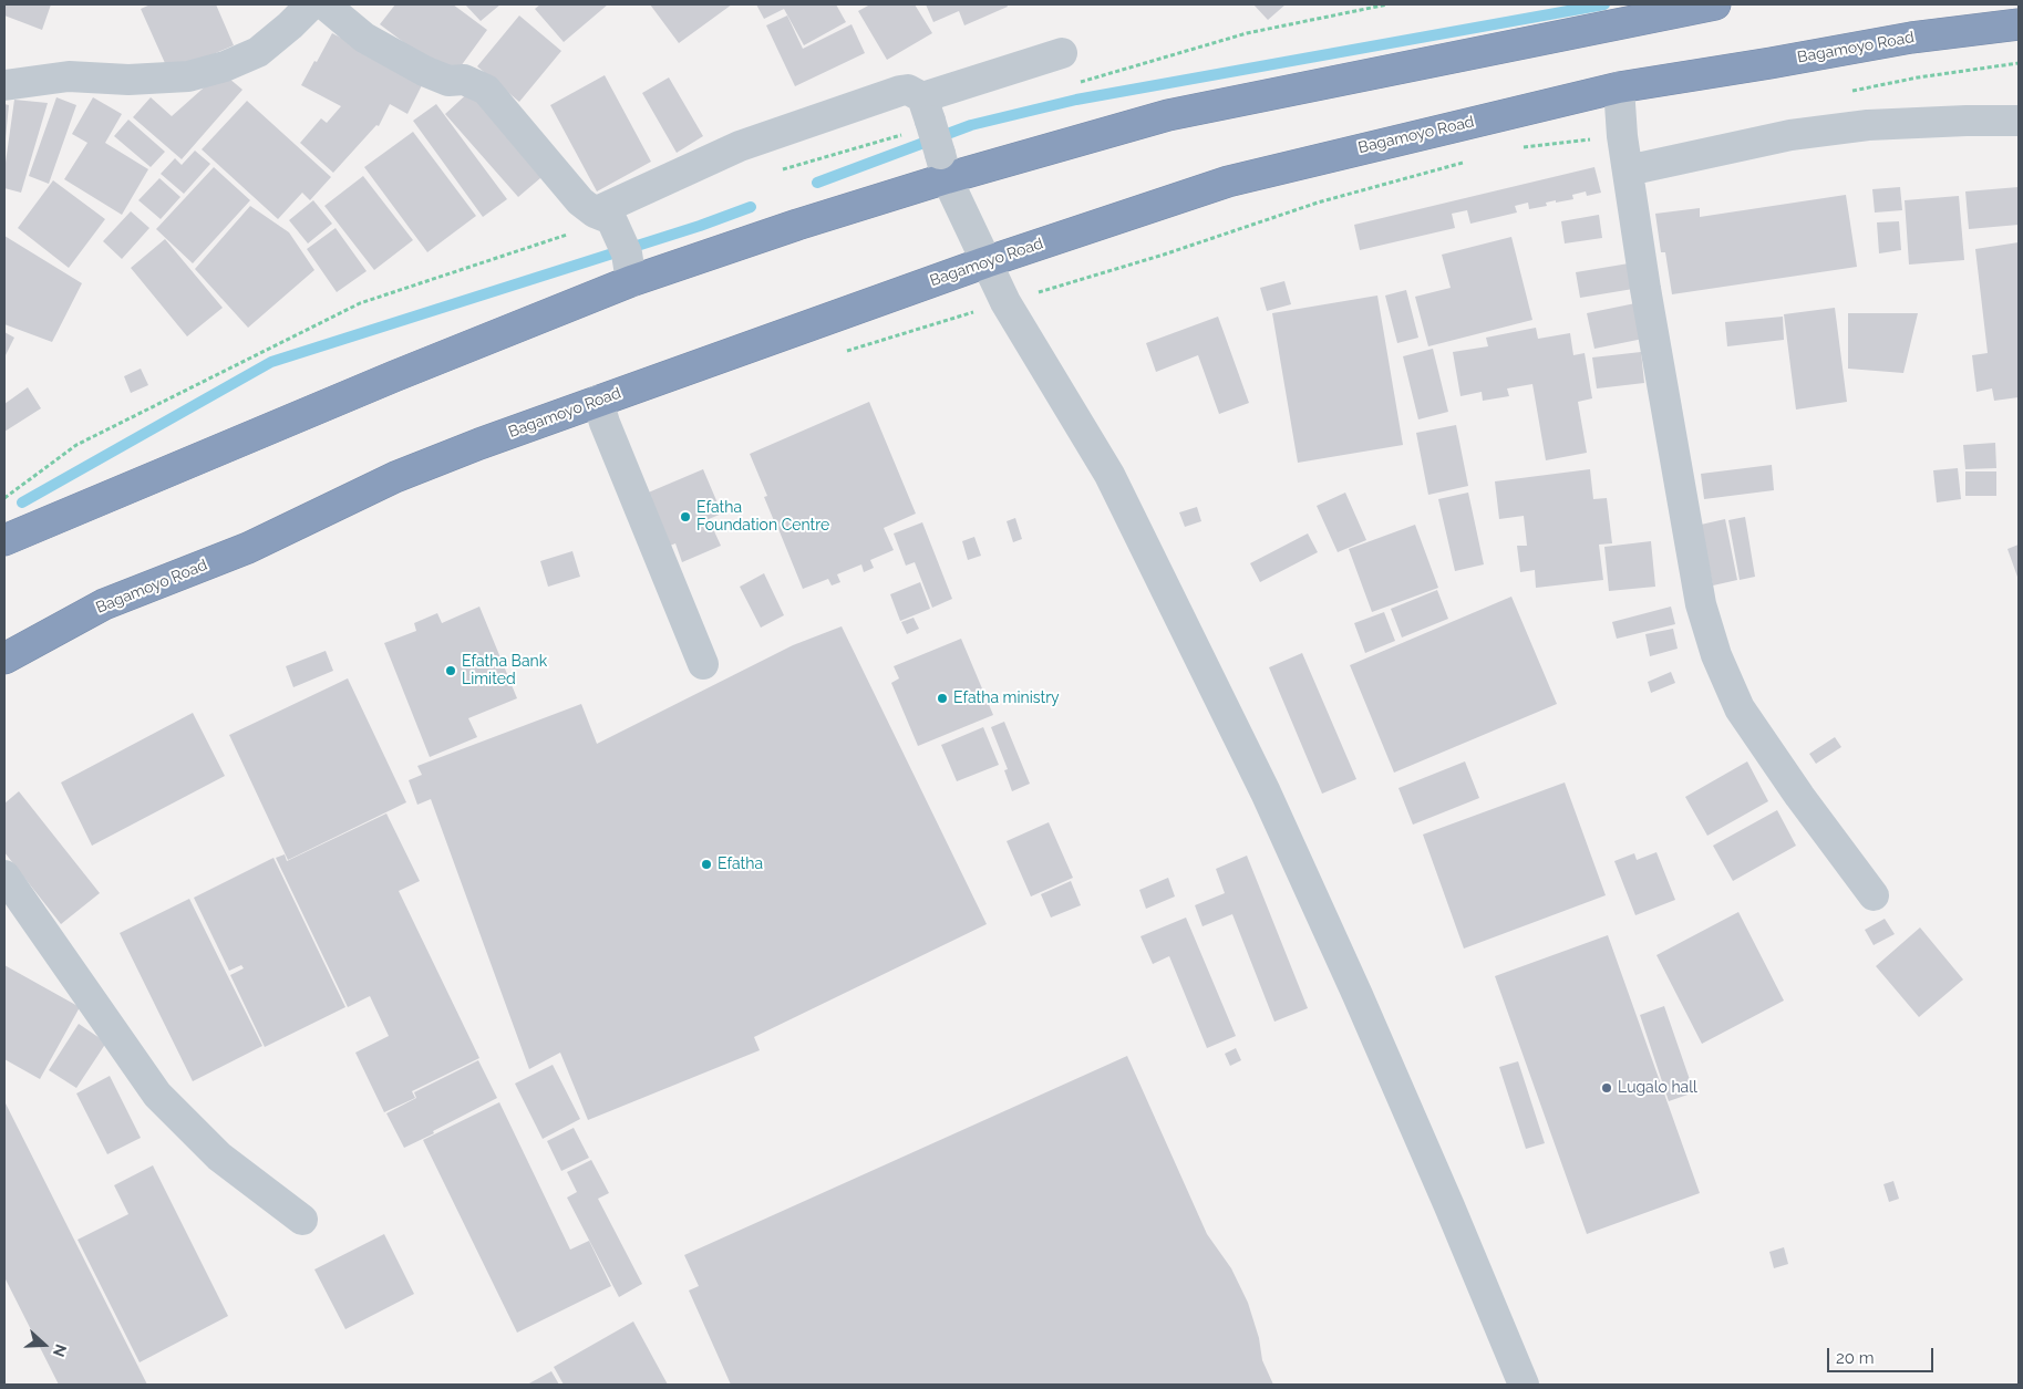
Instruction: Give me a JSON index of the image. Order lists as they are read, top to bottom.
{
  "streets": {
    "highway": ["Bagamoyo Road"]
  },
  "places": [
    "Efatha Foundation Centre",
    "Efatha Bank Limited",
    "Efatha ministry",
    "Efatha",
    "Lugalo hall"
  ],
  "scale_bar": "20 m",
  "north": "right"
}
